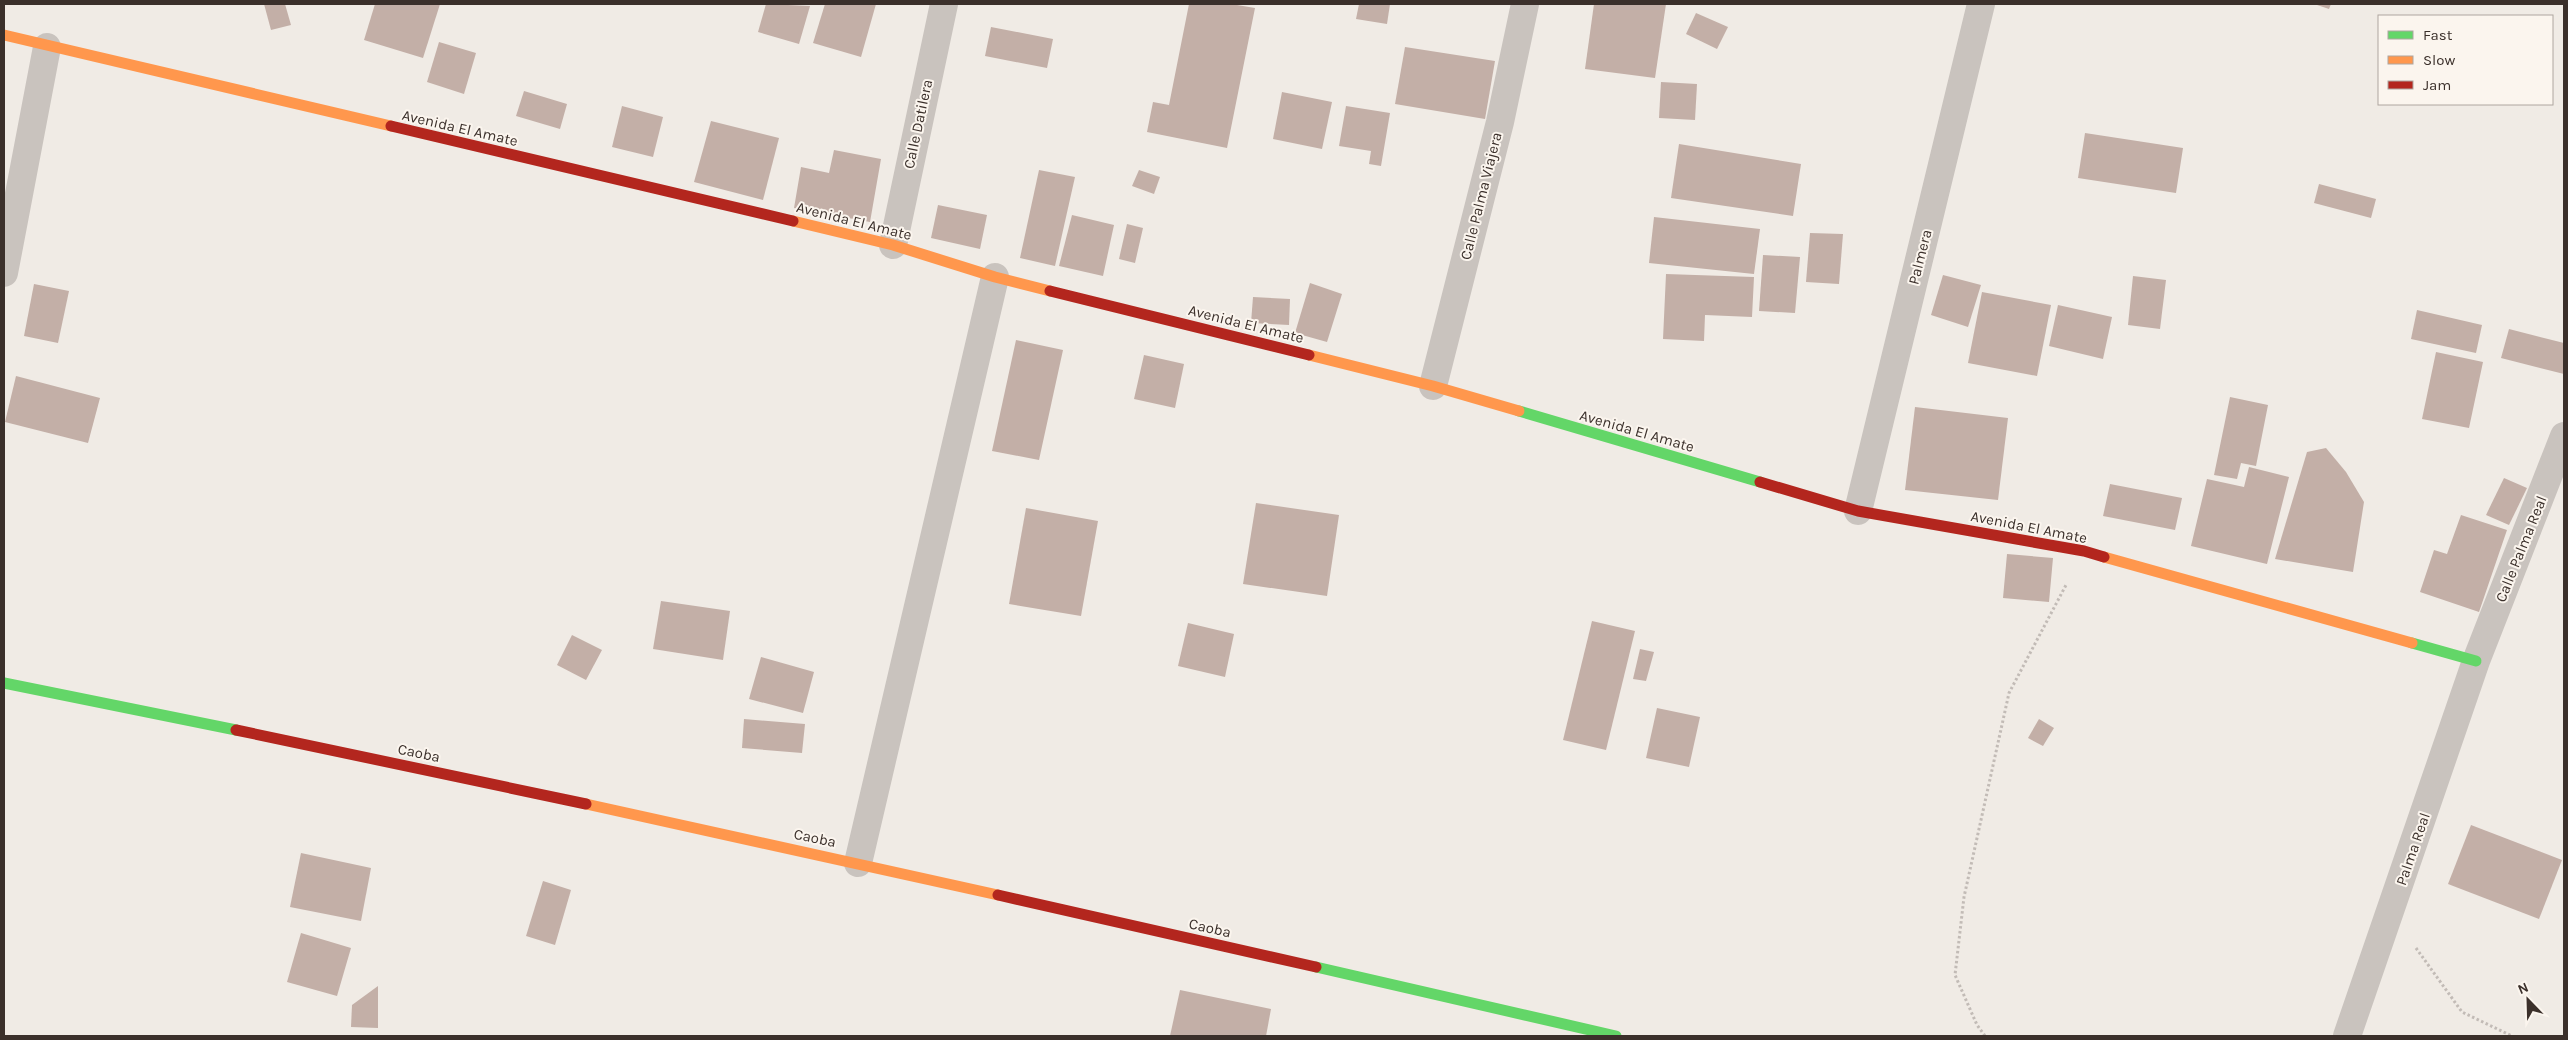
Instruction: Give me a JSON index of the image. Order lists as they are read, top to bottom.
{
  "streets": {
    "street": [
      "Calle Datilera",
      "Avenida El Amate",
      "Calle Palma Viajera",
      "Palmera",
      "Calle Palma Real",
      "Caoba",
      "Palma Real"
    ]
  },
  "crossings": [
    ["Calle Datilera", "Avenida El Amate"],
    ["Avenida El Amate", "Calle Palma Viajera"],
    ["Avenida El Amate", "Palmera"],
    ["Avenida El Amate", "Calle Palma Real"],
    ["Avenida El Amate", "Palma Real"],
    ["Calle Palma Real", "Palma Real"]
  ],
  "legend": ["Fast", "Slow", "Jam"],
  "north": "top left"
}
